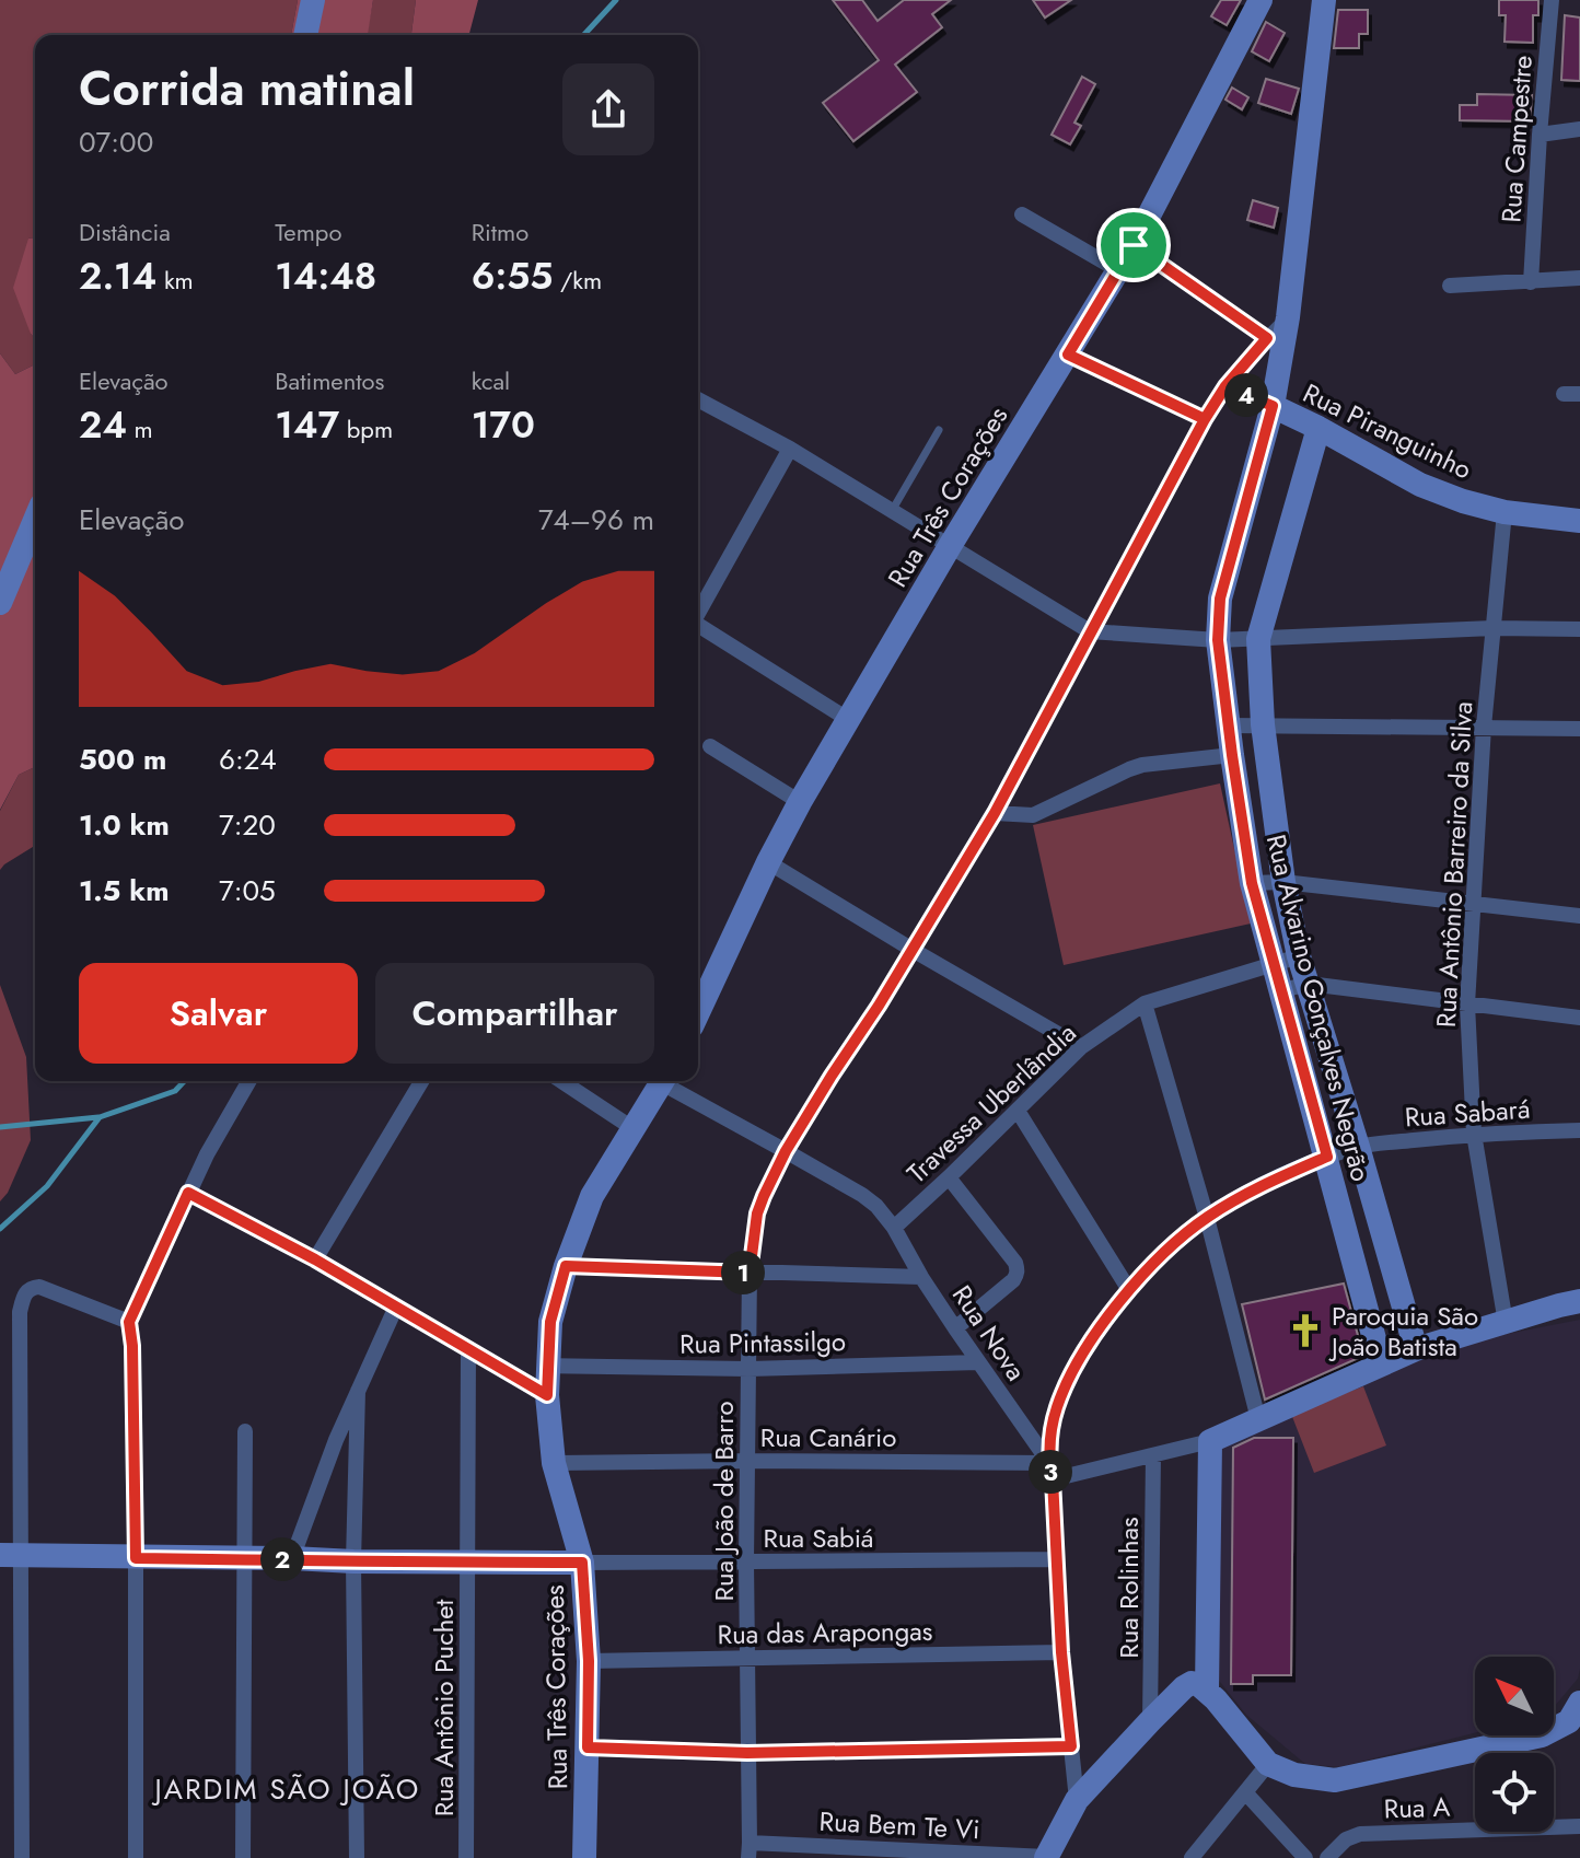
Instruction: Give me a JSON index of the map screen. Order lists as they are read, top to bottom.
{
  "streets": {
    "street": [
      "Rua Campestre",
      "Rua Piranguinho",
      "Rua Três Corações",
      "Rua Antônio Barreiro da Silva",
      "Rua Alvarino Gonçalves Negrão",
      "Travessa Uberlândia",
      "Rua Sabará",
      "Rua Nova",
      "Rua Pintassilgo",
      "Rua Canário",
      "Rua João de Barro",
      "Rua Sabiá",
      "Rua Rolinhas",
      "Rua das Arapongas",
      "Rua Antônio Puchet",
      "Rua A",
      "Rua Bem Te Vi"
    ]
  },
  "crossings": [
    ["Rua Piranguinho", "Rua Antônio Barreiro da Silva"],
    ["Rua Piranguinho", "Rua Alvarino Gonçalves Negrão"],
    ["Rua Piranguinho", "Rua João de Barro"],
    ["Rua Três Corações", "Rua Pintassilgo"],
    ["Rua Três Corações", "Rua Canário"],
    ["Rua Três Corações", "Rua Sabiá"],
    ["Rua Três Corações", "Rua das Arapongas"],
    ["Rua Antônio Barreiro da Silva", "Rua Sabará"],
    ["Rua Alvarino Gonçalves Negrão", "Travessa Uberlândia"],
    ["Rua Alvarino Gonçalves Negrão", "Rua Sabará"],
    ["Rua Alvarino Gonçalves Negrão", "Rua João de Barro"],
    ["Travessa Uberlândia", "Rua Nova"],
    ["Rua Sabará", "Rua Nova"],
    ["Rua Sabará", "Rua Canário"],
    ["Rua Nova", "Rua Pintassilgo"],
    ["Rua Nova", "Rua Canário"],
    ["Rua Nova", "Rua João de Barro"],
    ["Rua Pintassilgo", "Rua João de Barro"],
    ["Rua Canário", "Rua João de Barro"],
    ["Rua João de Barro", "Rua Sabiá"],
    ["Rua João de Barro", "Rua das Arapongas"],
    ["Rua João de Barro", "Rua Bem Te Vi"]
  ],
  "districts": ["JARDIM SÃO JOÃO"],
  "places": {
    "church": ["Paroquia São João Batista"]
  },
  "north": "top left",
  "page": {
    "heading": ["Corrida matinal", "07:00"],
    "stats": [
      ["Distância", "2.14 km"],
      ["Tempo", "14:48"],
      ["Ritmo", "6:55 /km"],
      ["Elevação", "24 m"],
      ["Batimentos", "147 bpm"],
      ["kcal", "170"]
    ],
    "pins": [
      "4",
      "1",
      "3",
      "2"
    ],
    "chart": ["Elevação", "74–96 m"],
    "list": [
      {
        "name": "500 m",
        "note": "6:24"
      },
      {
        "name": "1.0 km",
        "note": "7:20"
      },
      {
        "name": "1.5 km",
        "note": "7:05"
      }
    ],
    "buttons": ["Salvar", "Compartilhar"]
  }
}
